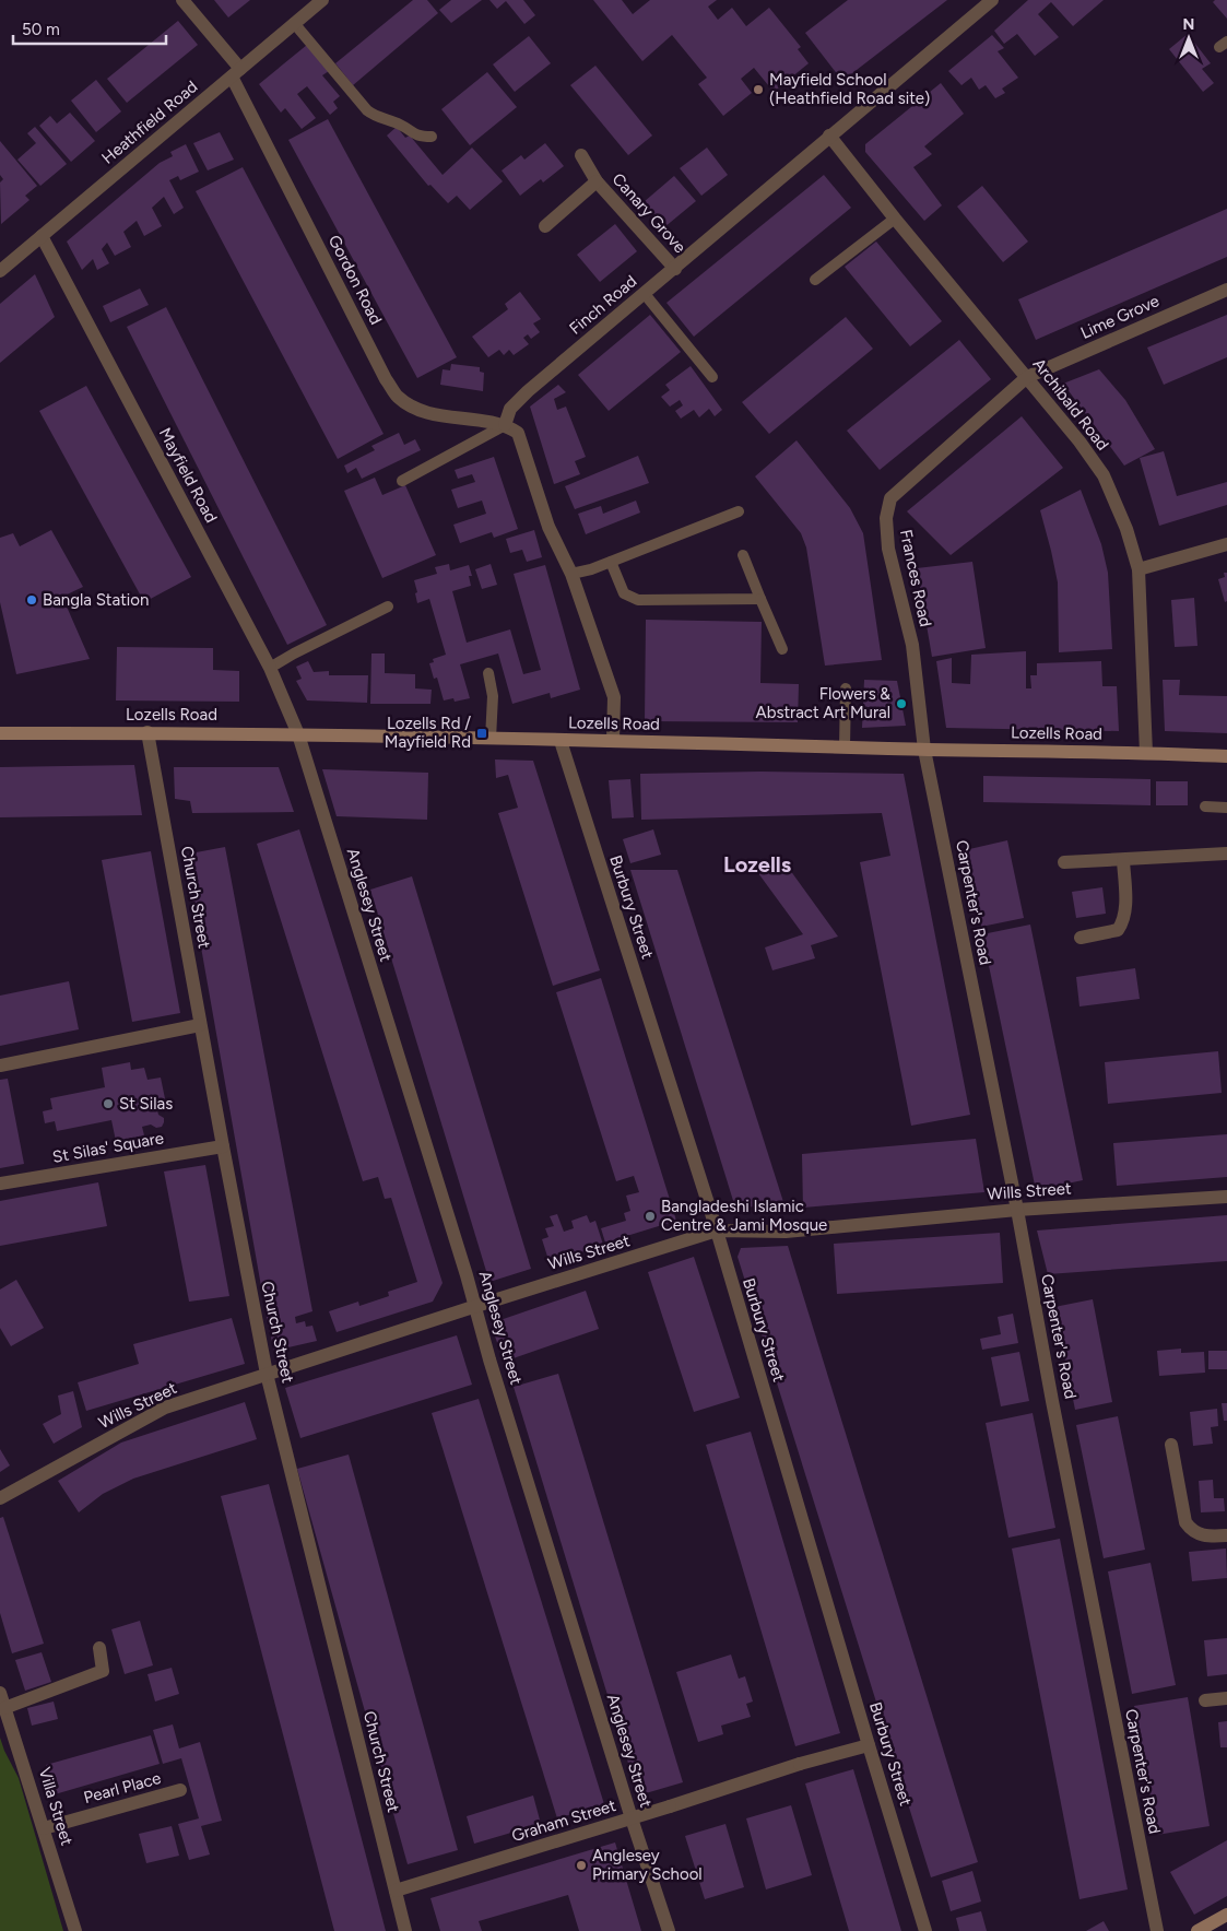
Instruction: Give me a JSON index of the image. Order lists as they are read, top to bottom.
{
  "streets": {
    "main road": ["Lozells Road"],
    "street": [
      "Heathfield Road",
      "Canary Grove",
      "Gordon Road",
      "Finch Road",
      "Lime Grove",
      "Archibald Road",
      "Mayfield Road",
      "Frances Road",
      "Church Street",
      "Carpenter's Road",
      "Anglesey Street",
      "Burbury Street",
      "St Silas' Square",
      "Wills Street",
      "Pearl Place",
      "Villa Street",
      "Graham Street"
    ]
  },
  "crossings": [
    ["Heathfield Road", "Gordon Road"],
    ["Heathfield Road", "Mayfield Road"],
    ["Canary Grove", "Finch Road"],
    ["Gordon Road", "Finch Road"],
    ["Finch Road", "Archibald Road"],
    ["Lime Grove", "Archibald Road"],
    ["Lime Grove", "Frances Road"],
    ["Archibald Road", "Frances Road"],
    ["Archibald Road", "Lozells Road"],
    ["Mayfield Road", "Lozells Road"],
    ["Mayfield Road", "Anglesey Street"],
    ["Frances Road", "Lozells Road"],
    ["Frances Road", "Carpenter's Road"],
    ["Lozells Road", "Church Street"],
    ["Lozells Road", "Carpenter's Road"],
    ["Lozells Road", "Anglesey Street"],
    ["Lozells Road", "Burbury Street"],
    ["Church Street", "St Silas' Square"],
    ["Church Street", "Wills Street"],
    ["Church Street", "Graham Street"],
    ["Carpenter's Road", "Wills Street"],
    ["Anglesey Street", "Wills Street"],
    ["Anglesey Street", "Graham Street"],
    ["Burbury Street", "Wills Street"],
    ["Burbury Street", "Graham Street"],
    ["Pearl Place", "Villa Street"]
  ],
  "districts": ["Lozells"],
  "places": {
    "other": [
      "Mayfield School (Heathfield Road site)",
      "Bangla Station",
      "Flowers & Abstract Art Mural",
      "St Silas",
      "Bangladeshi Islamic Centre & Jami Mosque",
      "Anglesey Primary School"
    ],
    "transit": ["Lozells Rd / Mayfield Rd"]
  },
  "scale_bar": "50 m",
  "north": "top"
}
